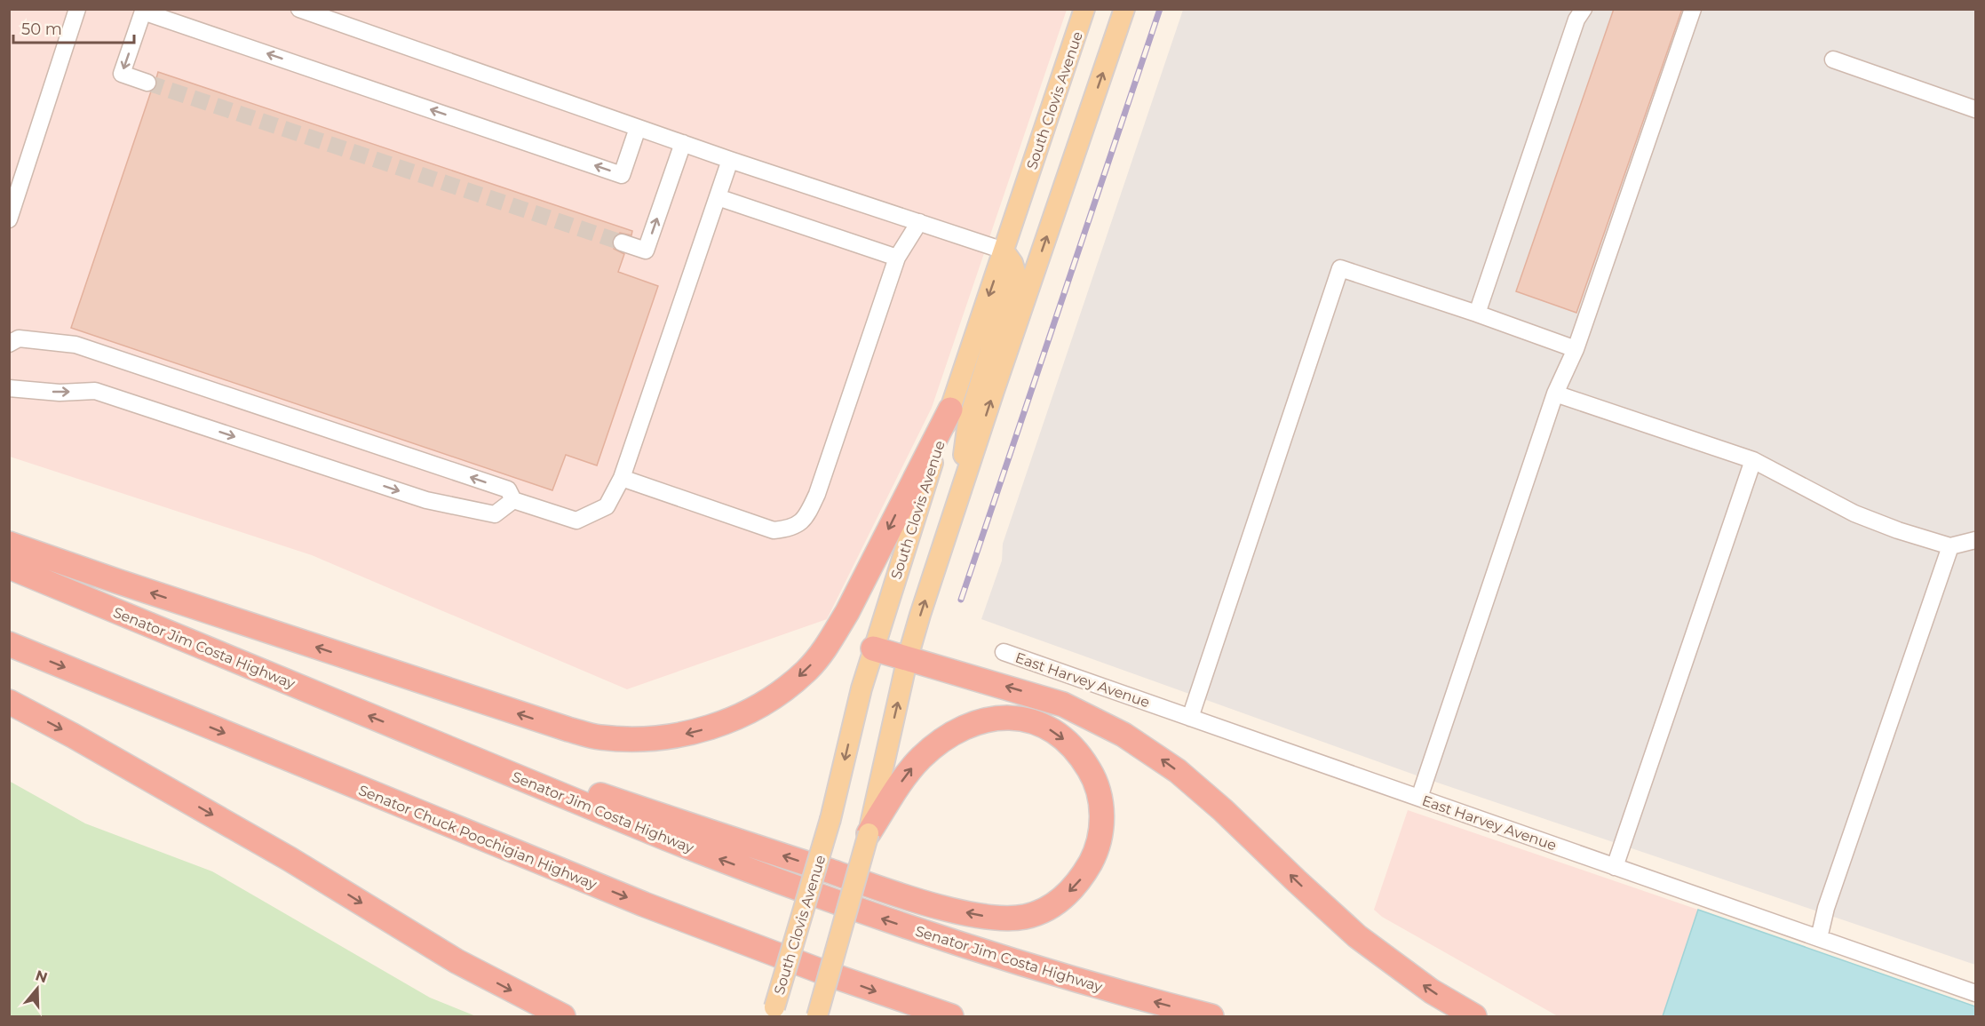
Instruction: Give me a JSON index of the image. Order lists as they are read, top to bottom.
{
  "streets": {
    "highway": ["Senator Jim Costa Highway", "Senator Chuck Poochigian Highway"],
    "main road": ["South Clovis Avenue"],
    "lane": ["East Harvey Avenue"]
  },
  "scale_bar": "50 m",
  "north": "top"
}
